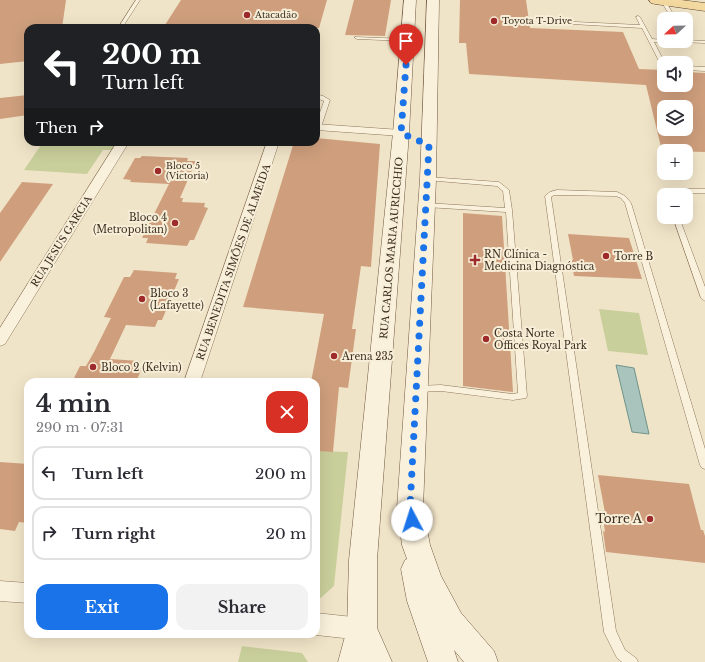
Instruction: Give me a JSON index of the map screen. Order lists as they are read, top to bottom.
{
  "streets": {
    "main road": ["RUA CARLOS MARIA AURICCHIO"],
    "street": ["RUA JESUS GARCIA", "RUA BENEDITA SIMÕES DE ALMEIDA"]
  },
  "places": {
    "other": [
      "Atacadão",
      "Toyota T-Drive",
      "Bloco 5 (Victoria)",
      "Bloco 4 (Metropolitan)",
      "Torre B",
      "Bloco 3 (Lafayette)",
      "Costa Norte Offices Royal Park",
      "Arena 235",
      "Bloco 2 (Kelvin)",
      "Torre A"
    ],
    "health": ["RN Clínica - Medicina Diagnóstica"]
  },
  "north": "left",
  "page": {
    "map_buttons": ["+", "−"],
    "turn": ["200 m", "Turn left"],
    "then": "Then",
    "heading": ["4 min", "290 m · 07:31"],
    "list": [
      {
        "name": "Turn left",
        "value": "200 m"
      },
      {
        "name": "Turn right",
        "value": "20 m"
      }
    ],
    "buttons": ["Exit", "Share"]
  }
}
